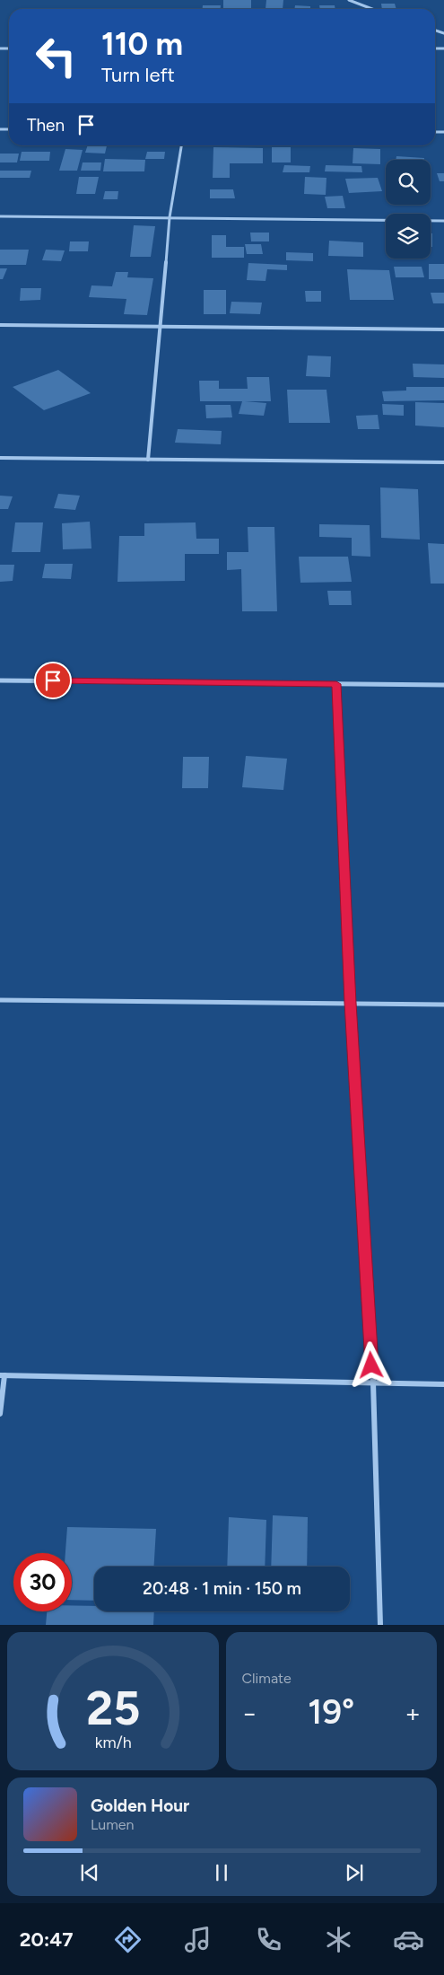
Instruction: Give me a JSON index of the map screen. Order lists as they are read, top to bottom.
{
  "page": {
    "turn": ["110 m", "Turn left"],
    "then": "Then",
    "limit": "30",
    "trip": "20:48 · 1 min · 150 m",
    "tile": "Climate",
    "heat": ["−", "19°", "+"],
    "song": ["Golden Hour", "Lumen"],
    "tabs": "20:47",
    "gauge": ["25", "km/h"]
  }
}
